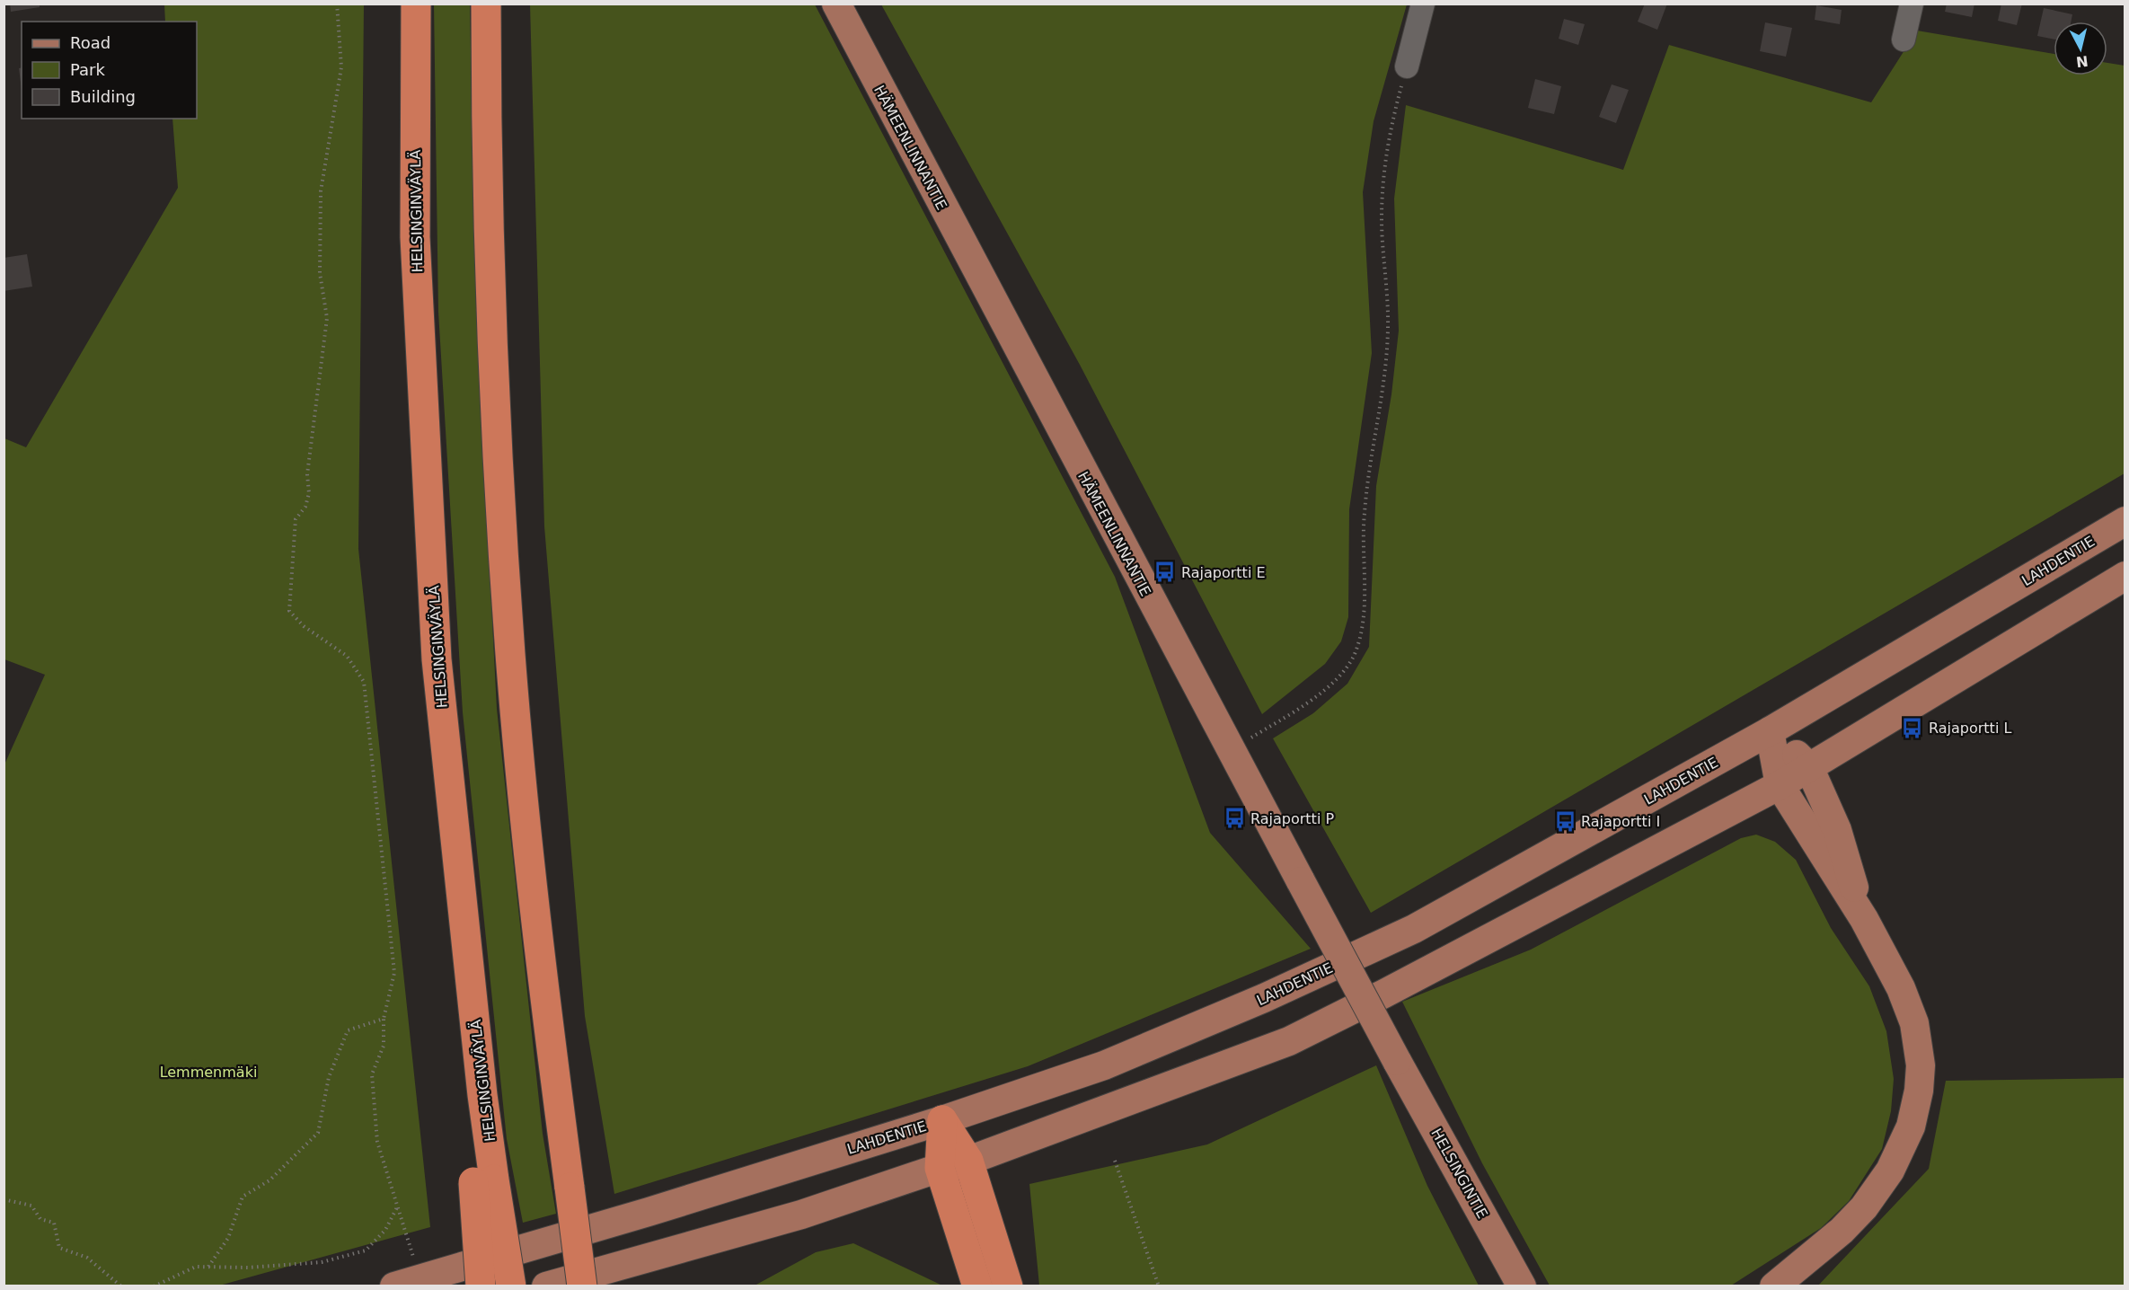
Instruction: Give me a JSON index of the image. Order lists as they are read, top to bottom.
{
  "streets": {
    "highway": ["HELSINGINVÄYLÄ"],
    "main road": ["HÄMEENLINNANTIE", "LAHDENTIE", "HELSINGINTIE"]
  },
  "crossings": [
    ["HÄMEENLINNANTIE", "HELSINGINTIE"]
  ],
  "parks": ["Lemmenmäki"],
  "places": {
    "bus stop": [
      "Rajaportti E",
      "Rajaportti L",
      "Rajaportti P",
      "Rajaportti I"
    ]
  },
  "legend": ["Road", "Park", "Building"],
  "north": "bottom"
}
